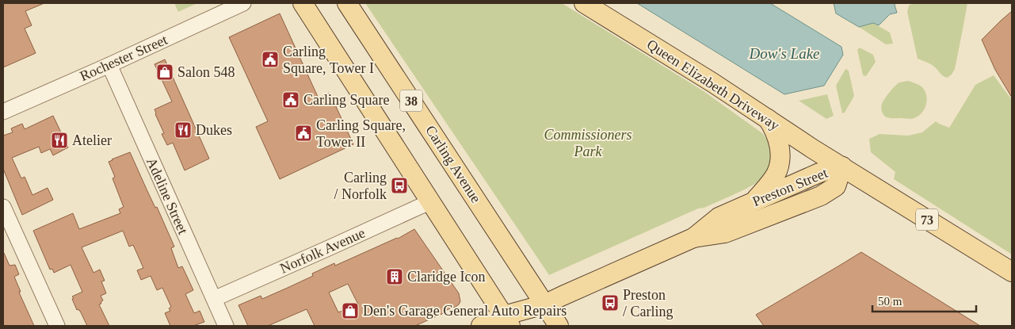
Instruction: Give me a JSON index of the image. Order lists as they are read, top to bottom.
{
  "streets": {
    "main road": [
      "Queen Elizabeth Driveway",
      "38",
      "Carling Avenue",
      "Preston Street",
      "73"
    ],
    "street": ["Rochester Street", "Adeline Street", "Norfolk Avenue"]
  },
  "crossings": [
    ["Rochester Street", "Adeline Street"],
    ["Queen Elizabeth Driveway", "Preston Street"],
    ["Queen Elizabeth Driveway", "73"],
    ["Carling Avenue", "Preston Street"],
    ["Preston Street", "73"],
    ["Adeline Street", "Norfolk Avenue"]
  ],
  "water": ["Dow's Lake"],
  "parks": ["Commissioners Park"],
  "places": {
    "public building": ["Carling Square, Tower I", "Carling Square", "Carling Square, Tower II"],
    "shop": ["Salon 548", "Den's Garage General Auto Repairs"],
    "restaurant": ["Dukes", "Atelier"],
    "bus stop": ["Carling / Norfolk", "Preston / Carling"],
    "building": ["Claridge Icon"]
  },
  "scale_bar": "50 m"
}
